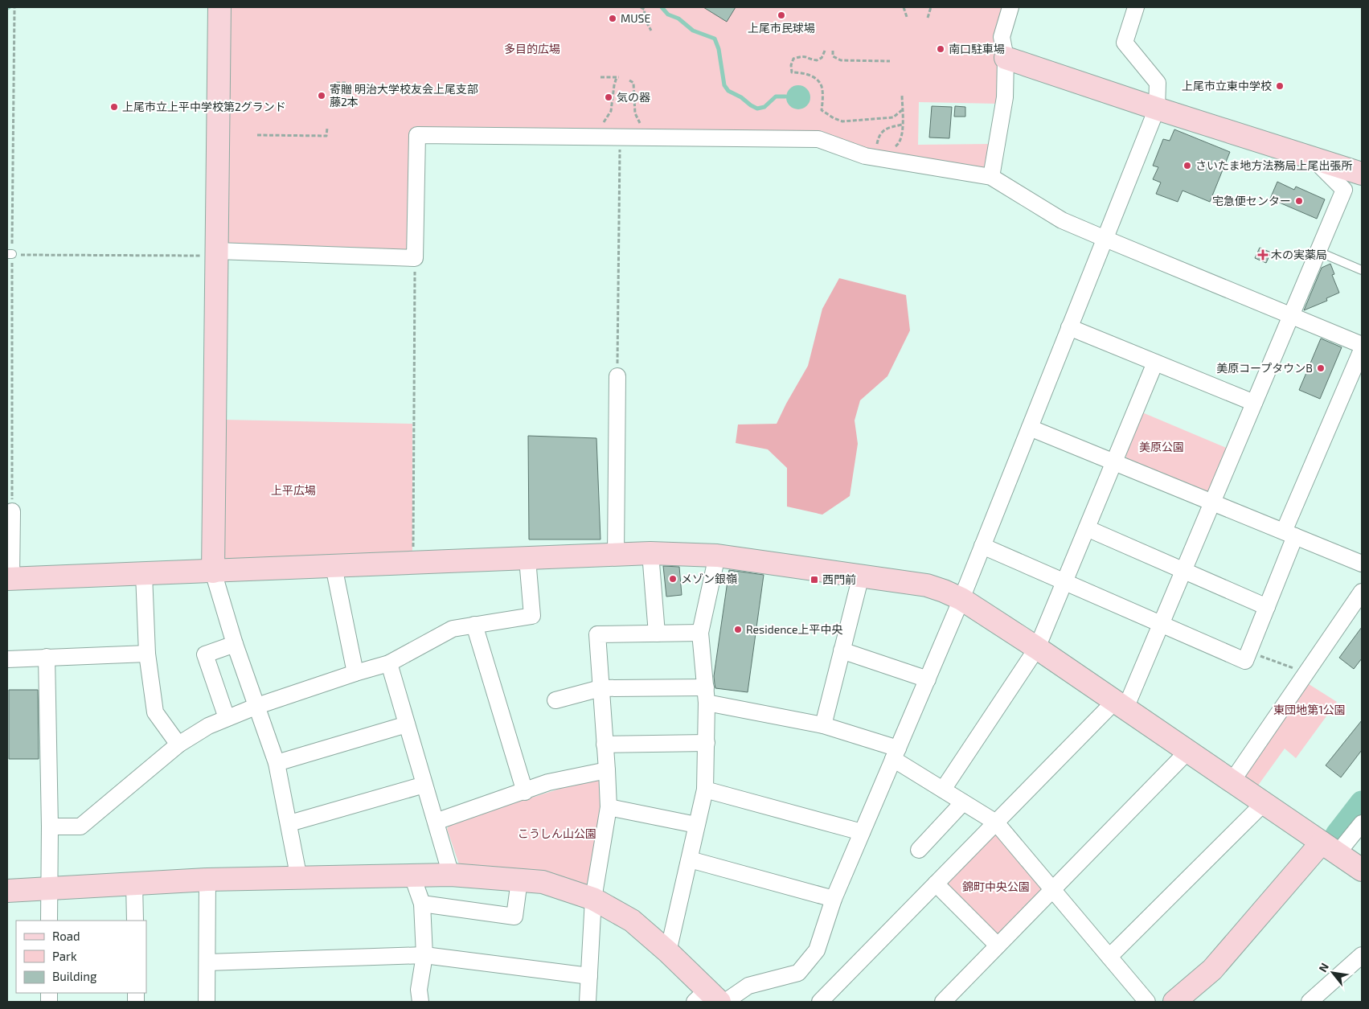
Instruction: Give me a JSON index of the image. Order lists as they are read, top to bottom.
{
  "parks": [
    "多目的広場",
    "美原公園",
    "上平広場",
    "東団地第1公園",
    "こうしん山公園",
    "錦町中央公園"
  ],
  "places": {
    "other": [
      "上尾市民球場",
      "MUSE",
      "南口駐車場",
      "上尾市立東中学校",
      "寄贈 明治大学校友会上尾支部 藤2本",
      "気の器",
      "上尾市立上平中学校第2グランド",
      "さいたま地方法務局上尾出張所",
      "宅急便センター",
      "美原コープタウンB",
      "メゾン銀嶺",
      "Residence上平中央"
    ],
    "health": ["木の実薬局"],
    "transit": ["西門前"]
  },
  "legend": ["Road", "Park", "Building"],
  "north": "top left"
}
